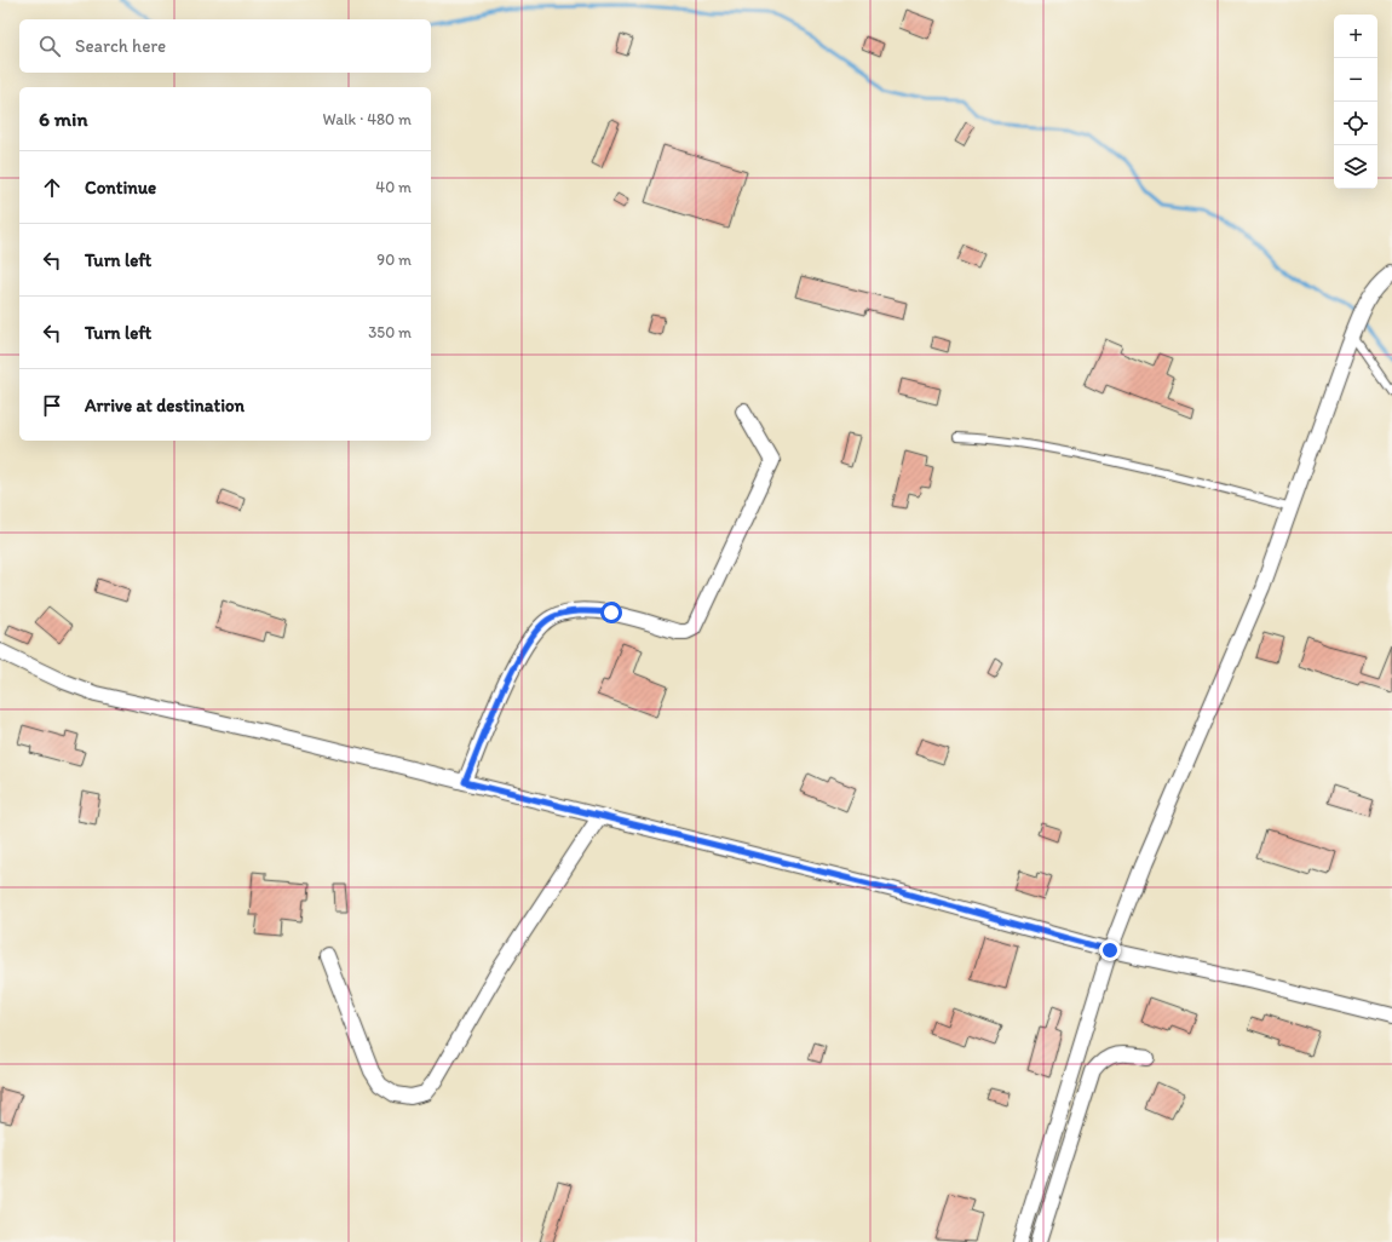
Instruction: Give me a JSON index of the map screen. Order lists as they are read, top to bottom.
{
  "page": {
    "map_buttons": ["+", "−"],
    "search": "Search here",
    "heading": ["6 min", "Walk · 480 m"],
    "list": [
      ["Continue", "40 m"],
      ["Turn left", "90 m"],
      ["Turn left", "350 m"],
      "Arrive at destination"
    ]
  }
}
